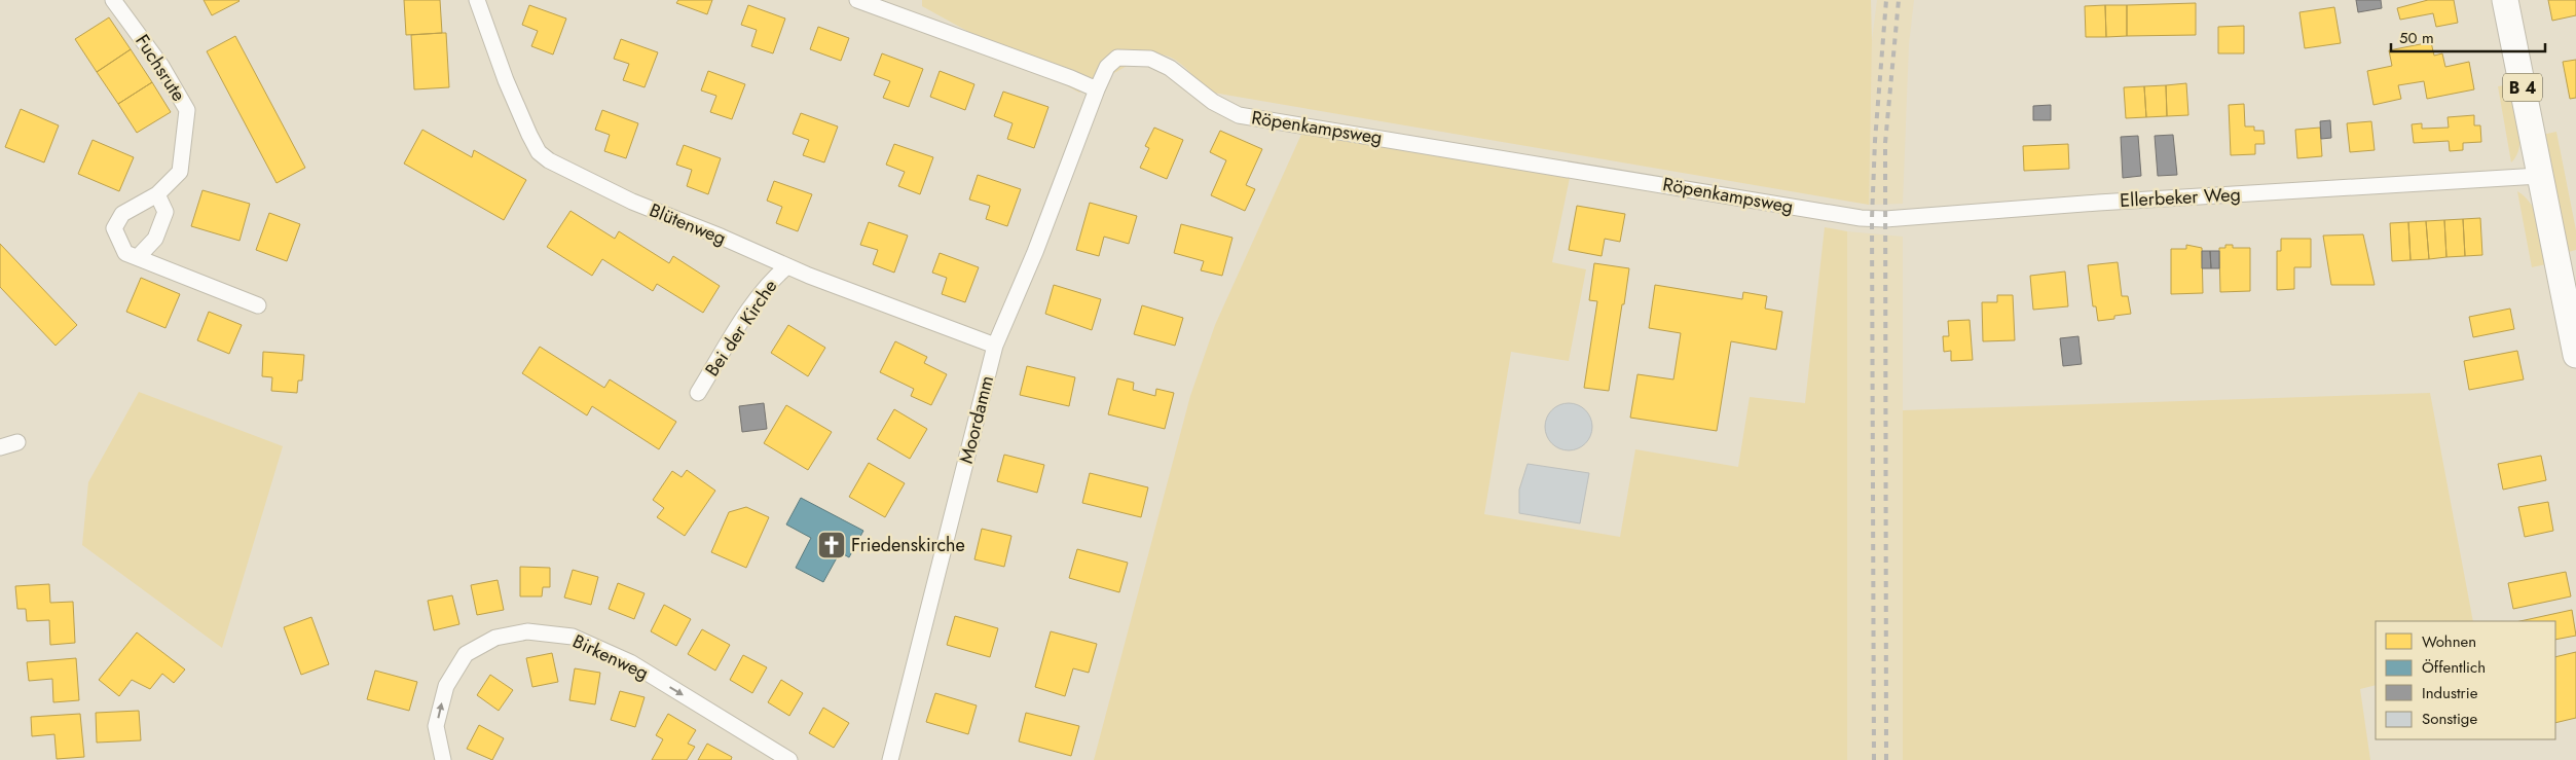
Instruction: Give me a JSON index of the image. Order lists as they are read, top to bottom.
{
  "streets": {
    "main road": ["B 4"],
    "street": [
      "Fuchsrute",
      "Röpenkampsweg",
      "Ellerbeker Weg",
      "Blütenweg",
      "Bei der Kirche",
      "Moordamm",
      "Birkenweg"
    ]
  },
  "crossings": [
    ["B 4", "Ellerbeker Weg"],
    ["Röpenkampsweg", "Ellerbeker Weg"],
    ["Röpenkampsweg", "Moordamm"],
    ["Blütenweg", "Bei der Kirche"],
    ["Blütenweg", "Moordamm"]
  ],
  "places": {
    "church": ["Friedenskirche"]
  },
  "legend": [
    "Wohnen",
    "Öffentlich",
    "Industrie",
    "Sonstige"
  ],
  "scale_bar": "50 m"
}
